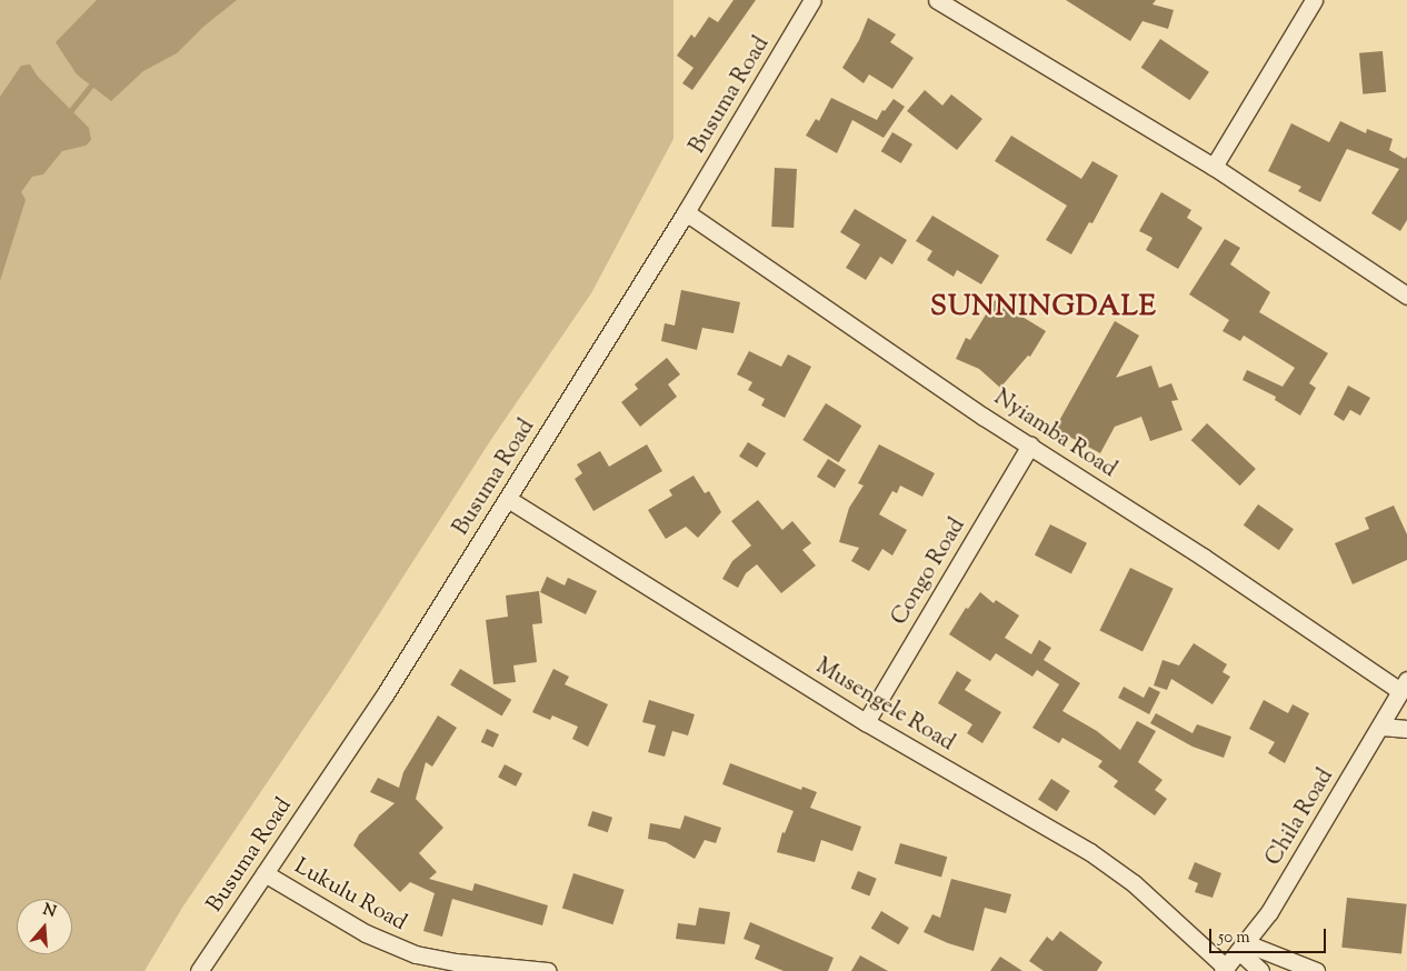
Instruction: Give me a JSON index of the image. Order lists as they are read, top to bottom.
{
  "streets": {
    "street": [
      "Busuma Road",
      "Nyiamba Road",
      "Congo Road",
      "Musengele Road",
      "Chila Road",
      "Lukulu Road"
    ]
  },
  "crossings": [
    ["Busuma Road", "Nyiamba Road"],
    ["Busuma Road", "Musengele Road"],
    ["Busuma Road", "Lukulu Road"],
    ["Nyiamba Road", "Congo Road"],
    ["Nyiamba Road", "Chila Road"],
    ["Congo Road", "Musengele Road"],
    ["Musengele Road", "Chila Road"]
  ],
  "districts": ["SUNNINGDALE"],
  "scale_bar": "50 m",
  "north": "top"
}
